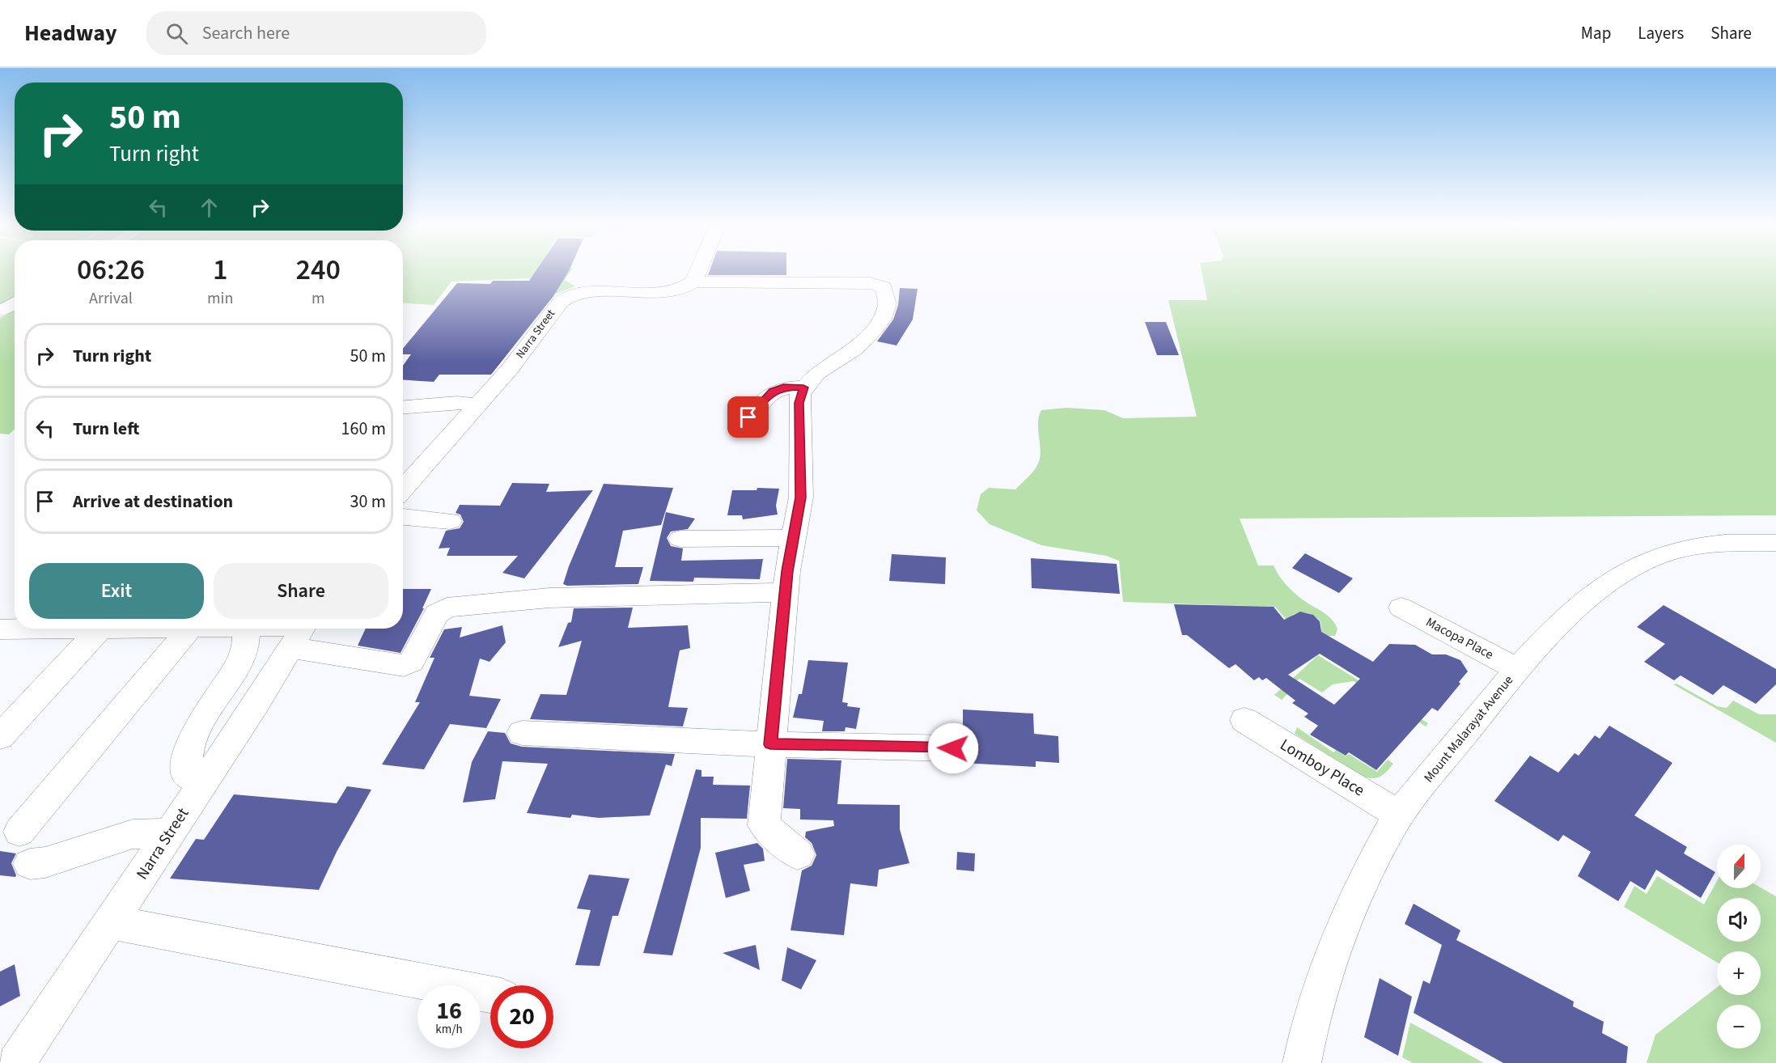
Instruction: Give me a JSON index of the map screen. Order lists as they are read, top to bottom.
{
  "streets": {
    "street": [
      "Narra Street",
      "Macopa Place",
      "Mount Malarayat Avenue",
      "Lomboy Place"
    ]
  },
  "crossings": [
    ["Macopa Place", "Mount Malarayat Avenue"],
    ["Mount Malarayat Avenue", "Lomboy Place"]
  ],
  "north": "top",
  "page": {
    "header": "Headway",
    "search": "Search here",
    "nav": ["Map", "Layers", "Share"],
    "turn": ["50 m", "Turn right"],
    "eta": [
      "06:26",
      "Arrival",
      "1",
      "min",
      "240",
      "m"
    ],
    "list": [
      {
        "name": "Turn right",
        "value": "50 m"
      },
      {
        "name": "Turn left",
        "value": "160 m"
      },
      {
        "name": "Arrive at destination",
        "value": "30 m"
      }
    ],
    "buttons": ["Exit", "Share"],
    "map_buttons": ["+", "−"],
    "speed": "16 km/h",
    "limit": "20"
  }
}
